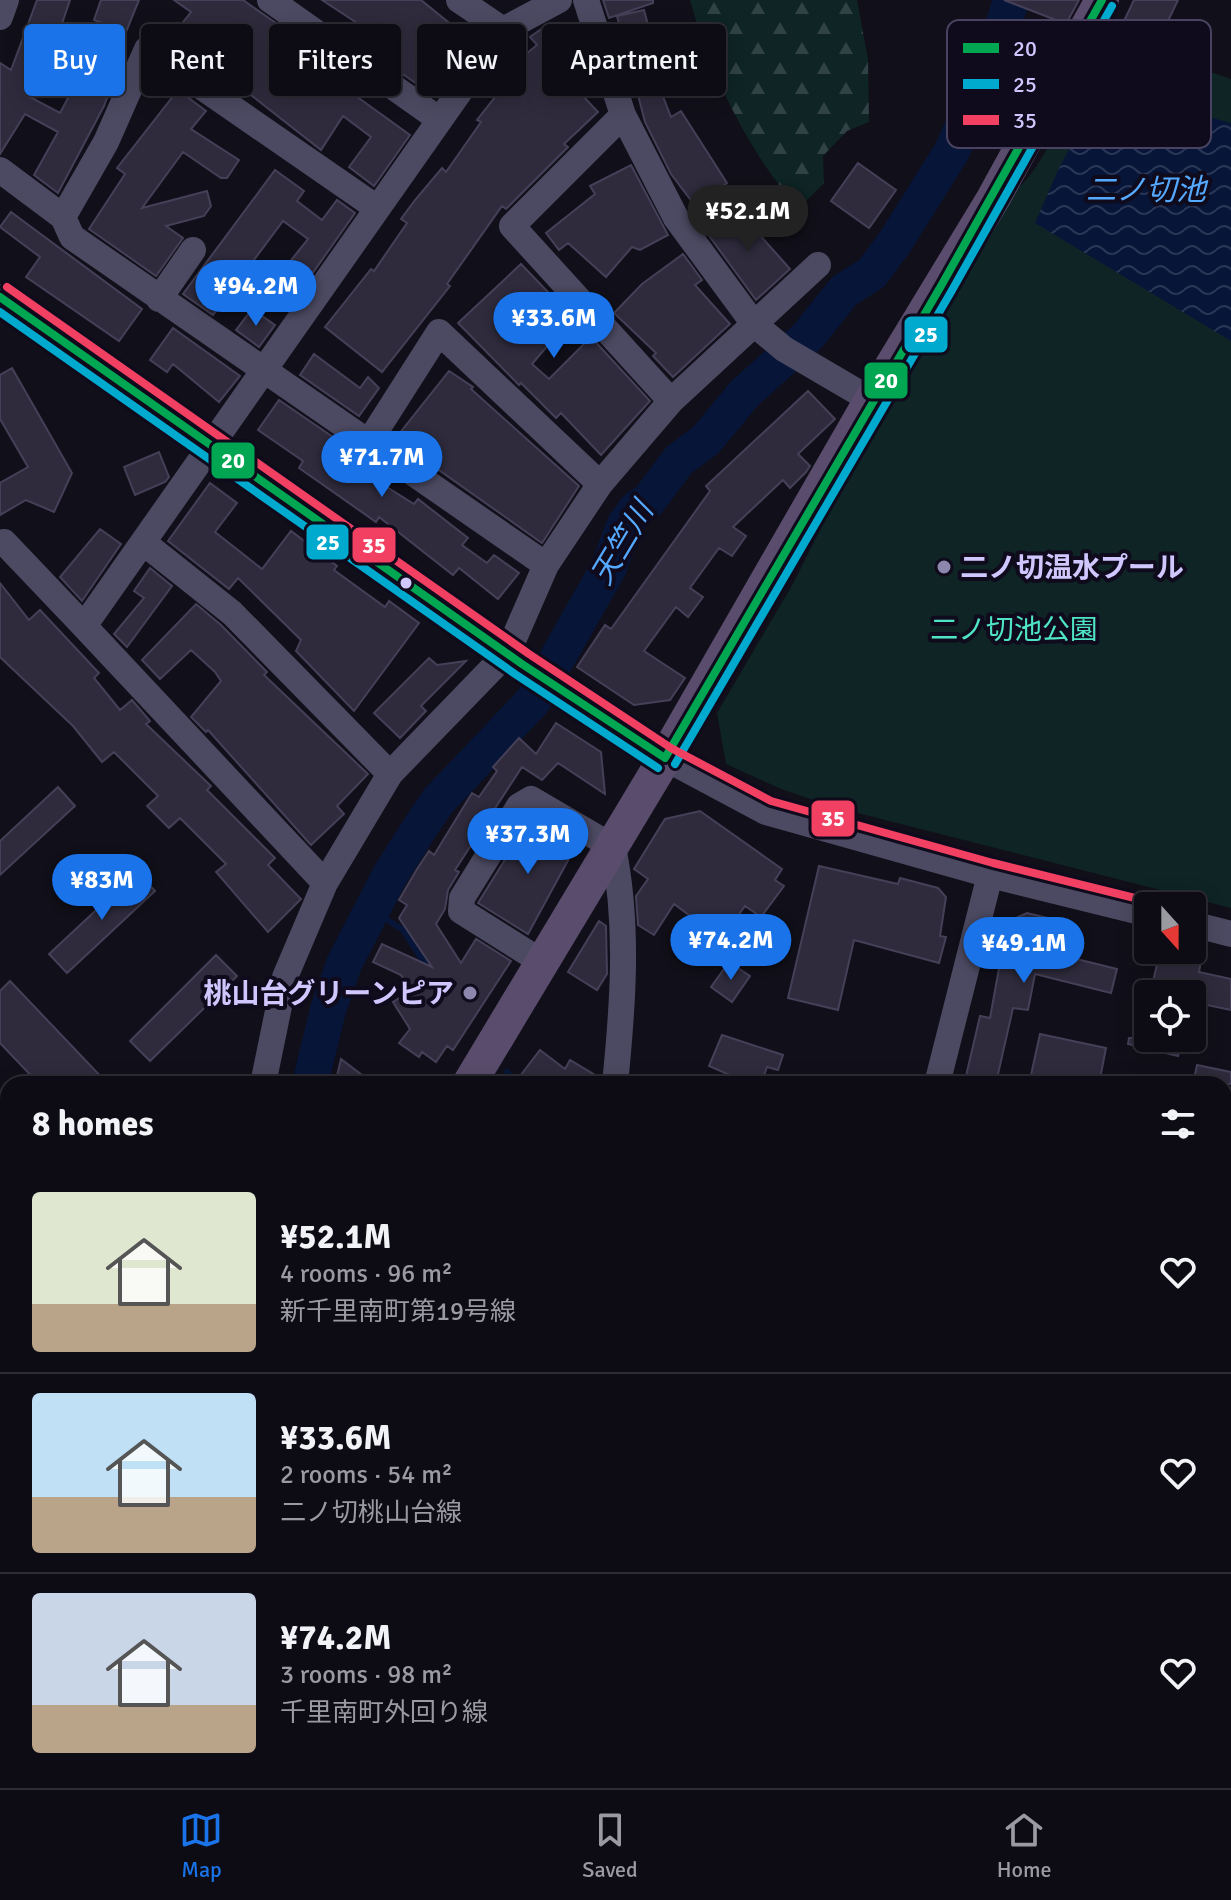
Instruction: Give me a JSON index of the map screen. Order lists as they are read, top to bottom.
{
  "water": ["二ノ切池", "天竺川"],
  "parks": ["二ノ切池公園"],
  "places": ["二ノ切温水プール", "桃山台グリーンピア"],
  "lines": ["transit line 20", "transit line 25", "transit line 35"],
  "legend": ["20", "25", "35"],
  "north": "bottom",
  "page": {
    "chip": [
      "Buy",
      "Rent",
      "Filters",
      "New",
      "Apartment"
    ],
    "price": [
      "¥52.1M",
      "¥94.2M",
      "¥33.6M",
      "¥71.7M",
      "¥37.3M",
      "¥83M",
      "¥74.2M",
      "¥49.1M"
    ],
    "heading": "8 homes",
    "list": [
      {
        "name": "¥52.1M",
        "note": "4 rooms · 96 m² · 新千里南町第19号線"
      },
      {
        "name": "¥33.6M",
        "note": "2 rooms · 54 m² · 二ノ切桃山台線"
      },
      {
        "name": "¥74.2M",
        "note": "3 rooms · 98 m² · 千里南町外回り線"
      }
    ],
    "tabs": ["Map", "Saved", "Home"]
  }
}
